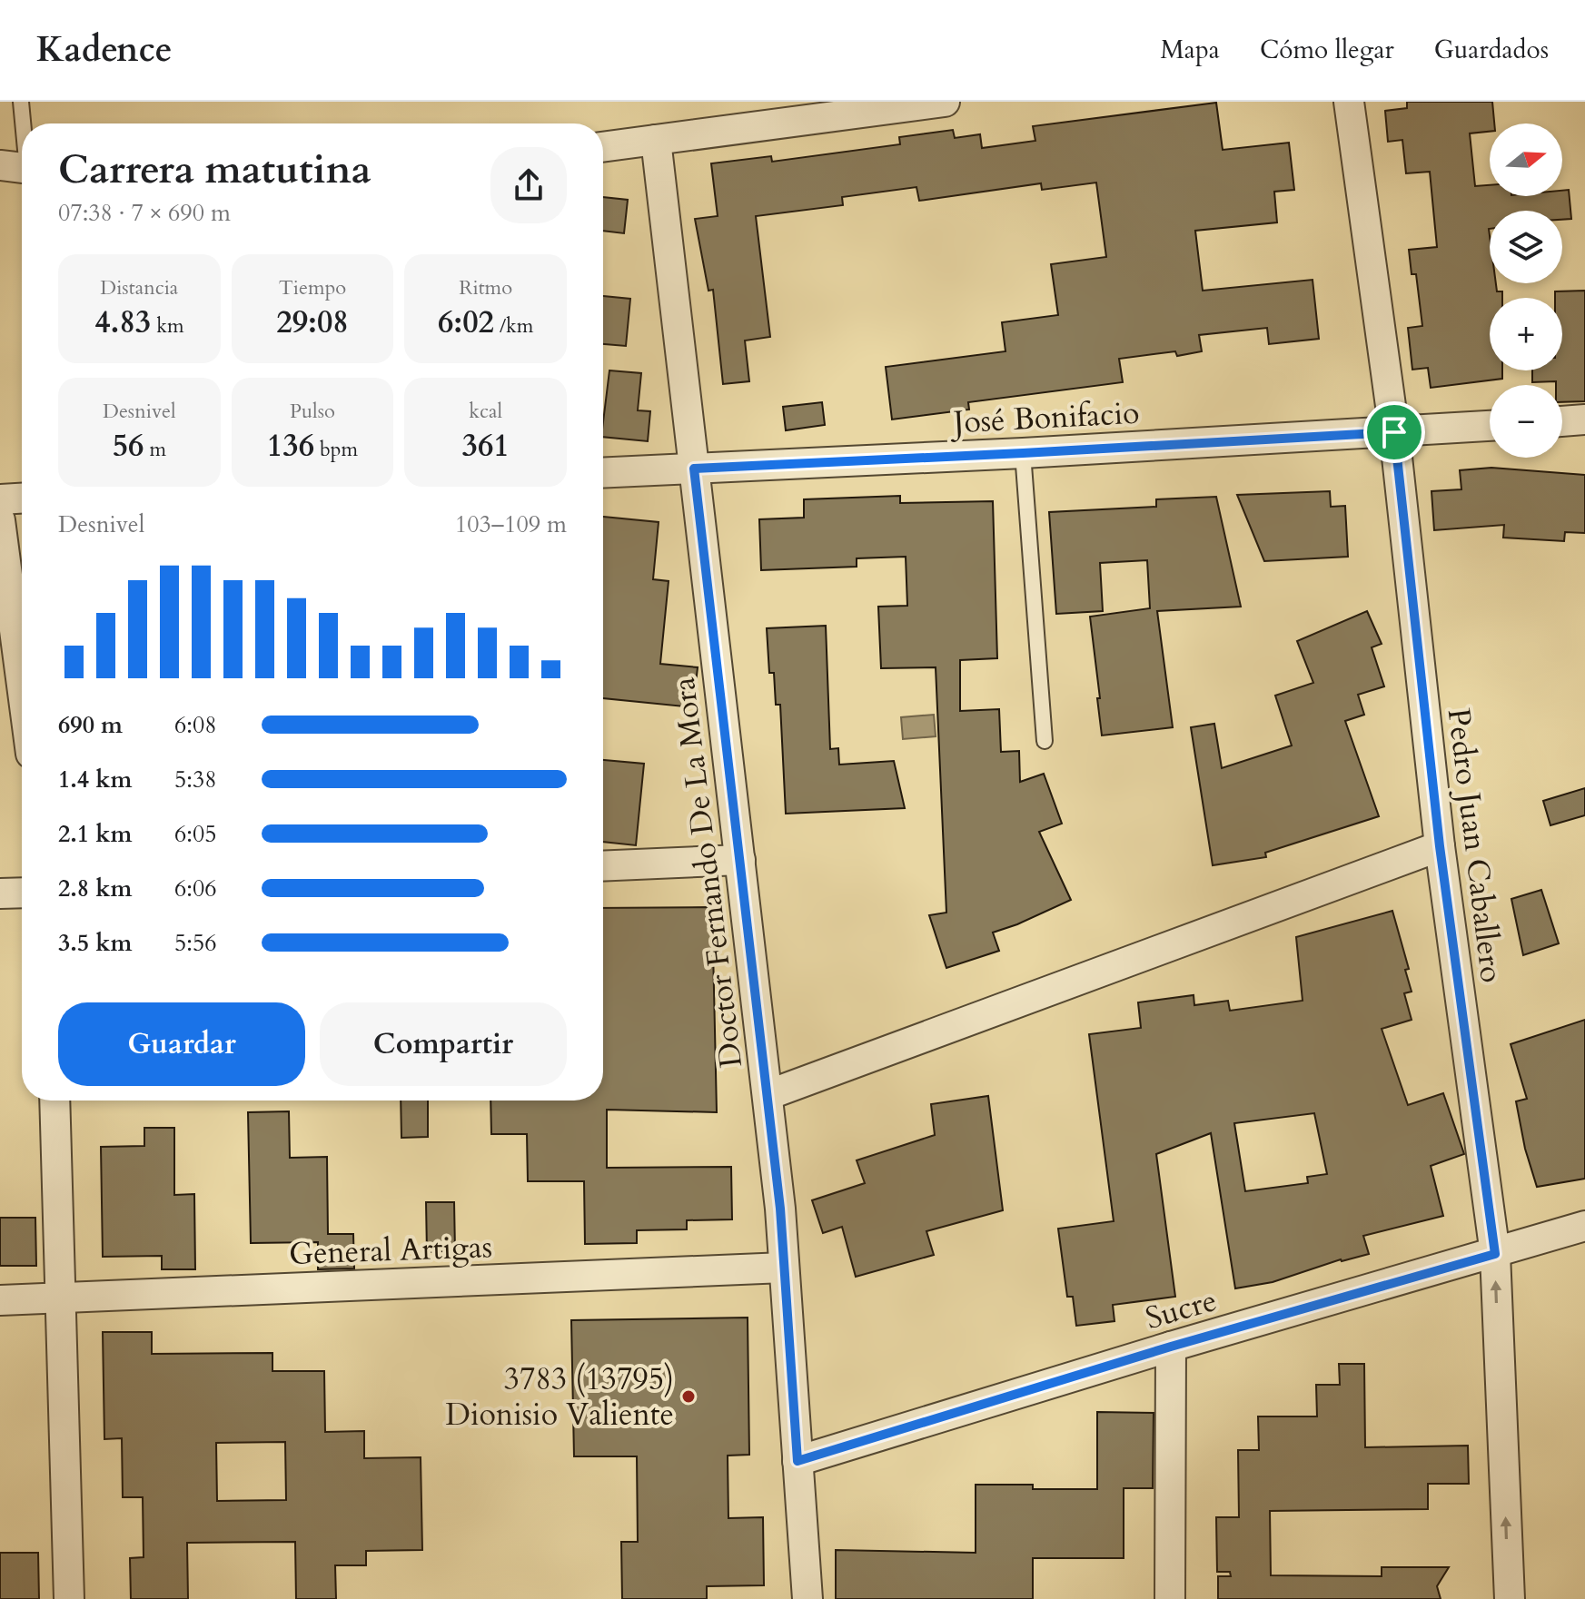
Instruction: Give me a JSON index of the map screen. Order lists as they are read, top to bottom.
{
  "streets": {
    "street": [
      "José Bonifacio",
      "Pedro Juan Caballero",
      "Doctor Fernando De La Mora",
      "General Artigas",
      "Sucre"
    ]
  },
  "crossings": [
    ["José Bonifacio", "Pedro Juan Caballero"],
    ["José Bonifacio", "Doctor Fernando De La Mora"],
    ["Pedro Juan Caballero", "Sucre"],
    ["Doctor Fernando De La Mora", "General Artigas"],
    ["Doctor Fernando De La Mora", "Sucre"]
  ],
  "places": ["3783 (13795) Dionisio Valiente"],
  "north": "right",
  "page": {
    "header": "Kadence",
    "nav": ["Mapa", "Cómo llegar", "Guardados"],
    "map_buttons": ["+", "−"],
    "heading": ["Carrera matutina", "07:38 · 7 × 690 m"],
    "stats": [
      ["Distancia", "4.83 km"],
      ["Tiempo", "29:08"],
      ["Ritmo", "6:02 /km"],
      ["Desnivel", "56 m"],
      ["Pulso", "136 bpm"],
      ["kcal", "361"]
    ],
    "chart": ["Desnivel", "103–109 m"],
    "list": [
      {
        "name": "690 m",
        "note": "6:08"
      },
      {
        "name": "1.4 km",
        "note": "5:38"
      },
      {
        "name": "2.1 km",
        "note": "6:05"
      },
      {
        "name": "2.8 km",
        "note": "6:06"
      },
      {
        "name": "3.5 km",
        "note": "5:56"
      }
    ],
    "buttons": ["Guardar", "Compartir"]
  }
}
